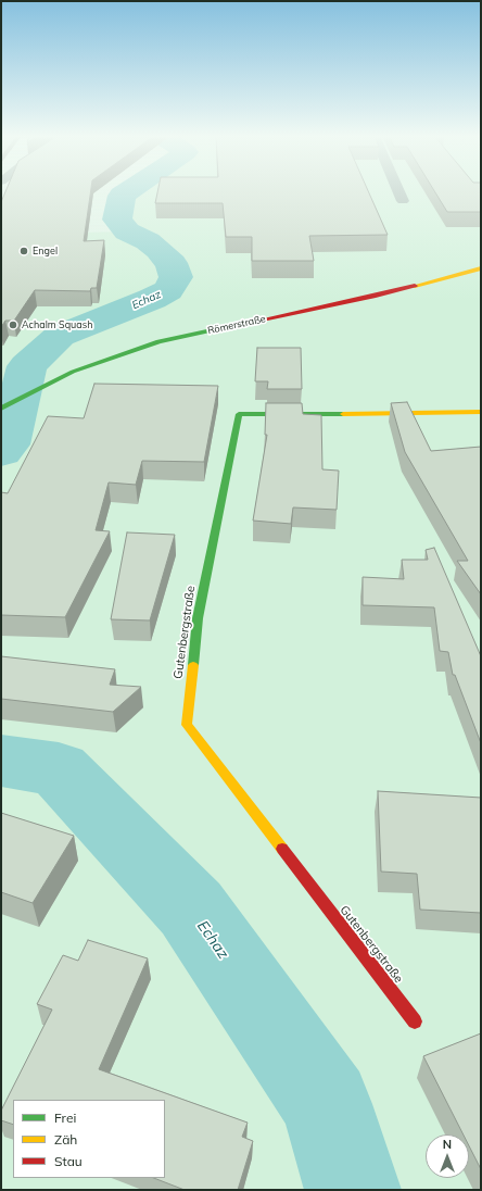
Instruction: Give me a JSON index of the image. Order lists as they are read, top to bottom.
{
  "streets": {
    "street": ["Römerstraße", "Gutenbergstraße"]
  },
  "water": ["Echaz"],
  "places": ["Engel", "Achalm Squash"],
  "legend": ["Frei", "Zäh", "Stau"],
  "north": "top"
}
